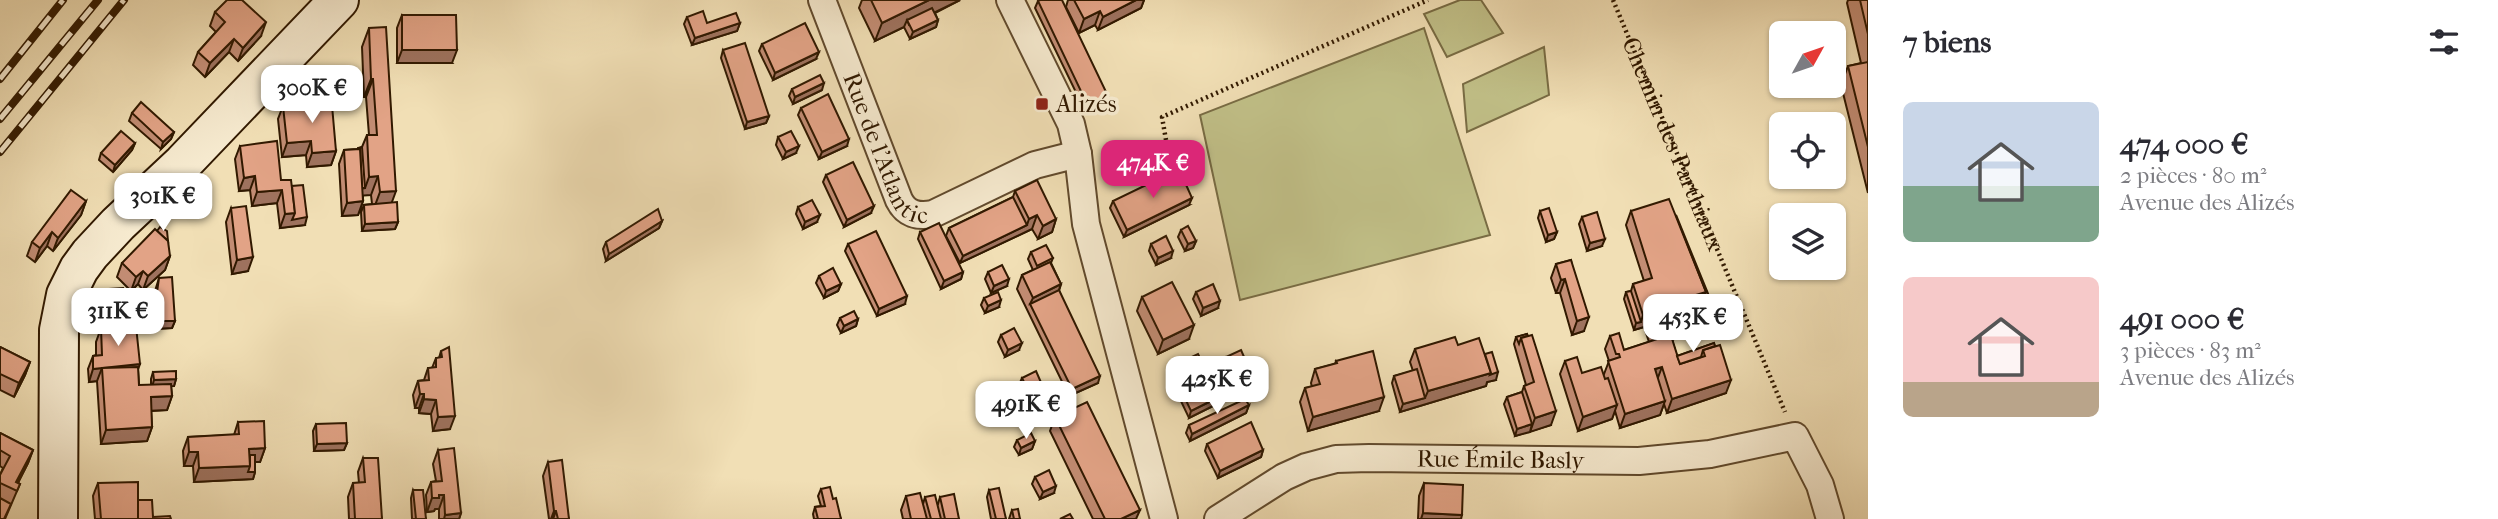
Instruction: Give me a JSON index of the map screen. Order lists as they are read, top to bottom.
{
  "streets": {
    "street": ["Rue de l'Atlantic", "Rue Émile Basly"],
    "path": ["Chemin des Parthiaux"]
  },
  "crossings": [
    ["Chemin des Parthiaux", "Rue Émile Basly"]
  ],
  "places": {
    "transit": ["Alizés"]
  },
  "north": "top right",
  "page": {
    "heading": "7 biens",
    "price": [
      "300K €",
      "474K €",
      "301K €",
      "311K €",
      "453K €",
      "425K €",
      "491K €"
    ],
    "list": [
      {
        "name": "474 000 €",
        "note": "2 pièces · 80 m² · Avenue des Alizés"
      },
      {
        "name": "491 000 €",
        "note": "3 pièces · 83 m² · Avenue des Alizés"
      }
    ]
  }
}
